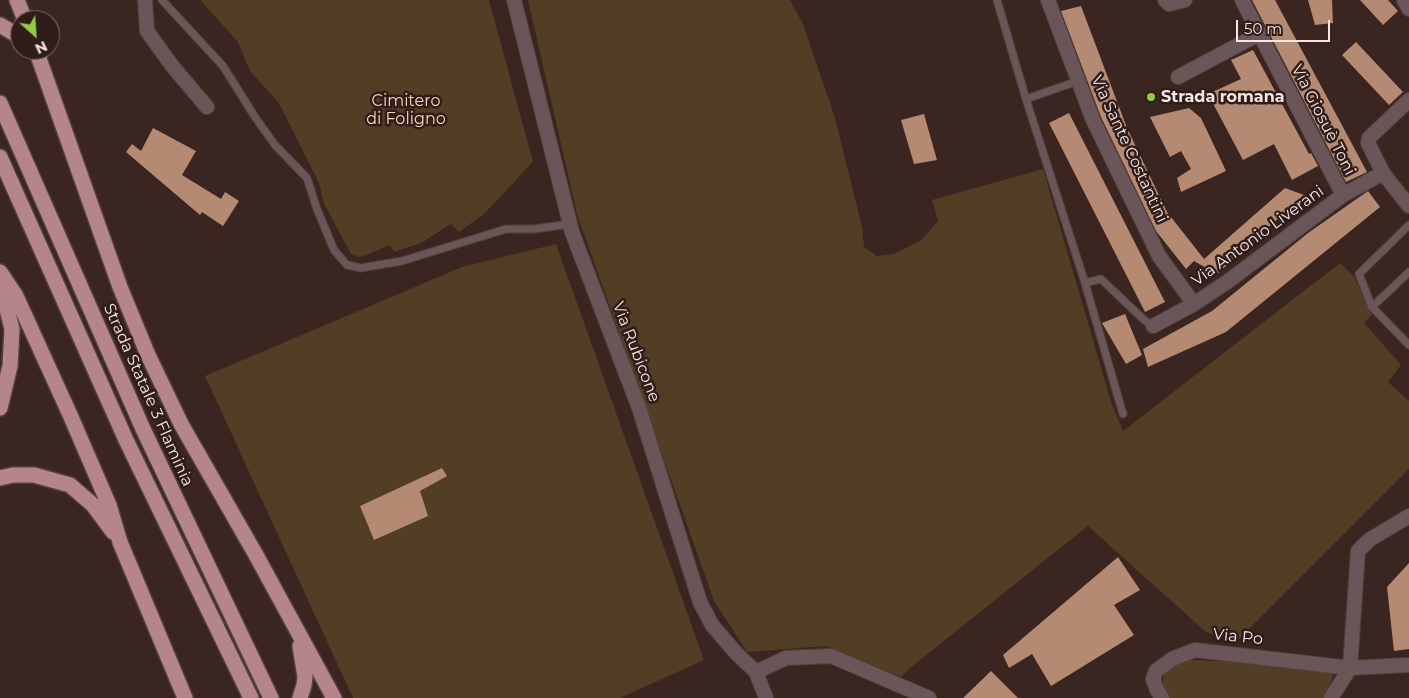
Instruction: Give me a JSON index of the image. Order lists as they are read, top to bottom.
{
  "streets": {
    "highway": ["Strada Statale 3 Flaminia"],
    "street": [
      "Via Giosuè Toni",
      "Via Sante Costantini",
      "Via Antonio Liverani",
      "Via Rubicone",
      "Via Po"
    ]
  },
  "crossings": [
    ["Via Giosuè Toni", "Via Antonio Liverani"],
    ["Via Sante Costantini", "Via Antonio Liverani"]
  ],
  "parks": ["Cimitero di Foligno"],
  "places": ["Strada romana"],
  "scale_bar": "50 m",
  "north": "bottom right"
}
